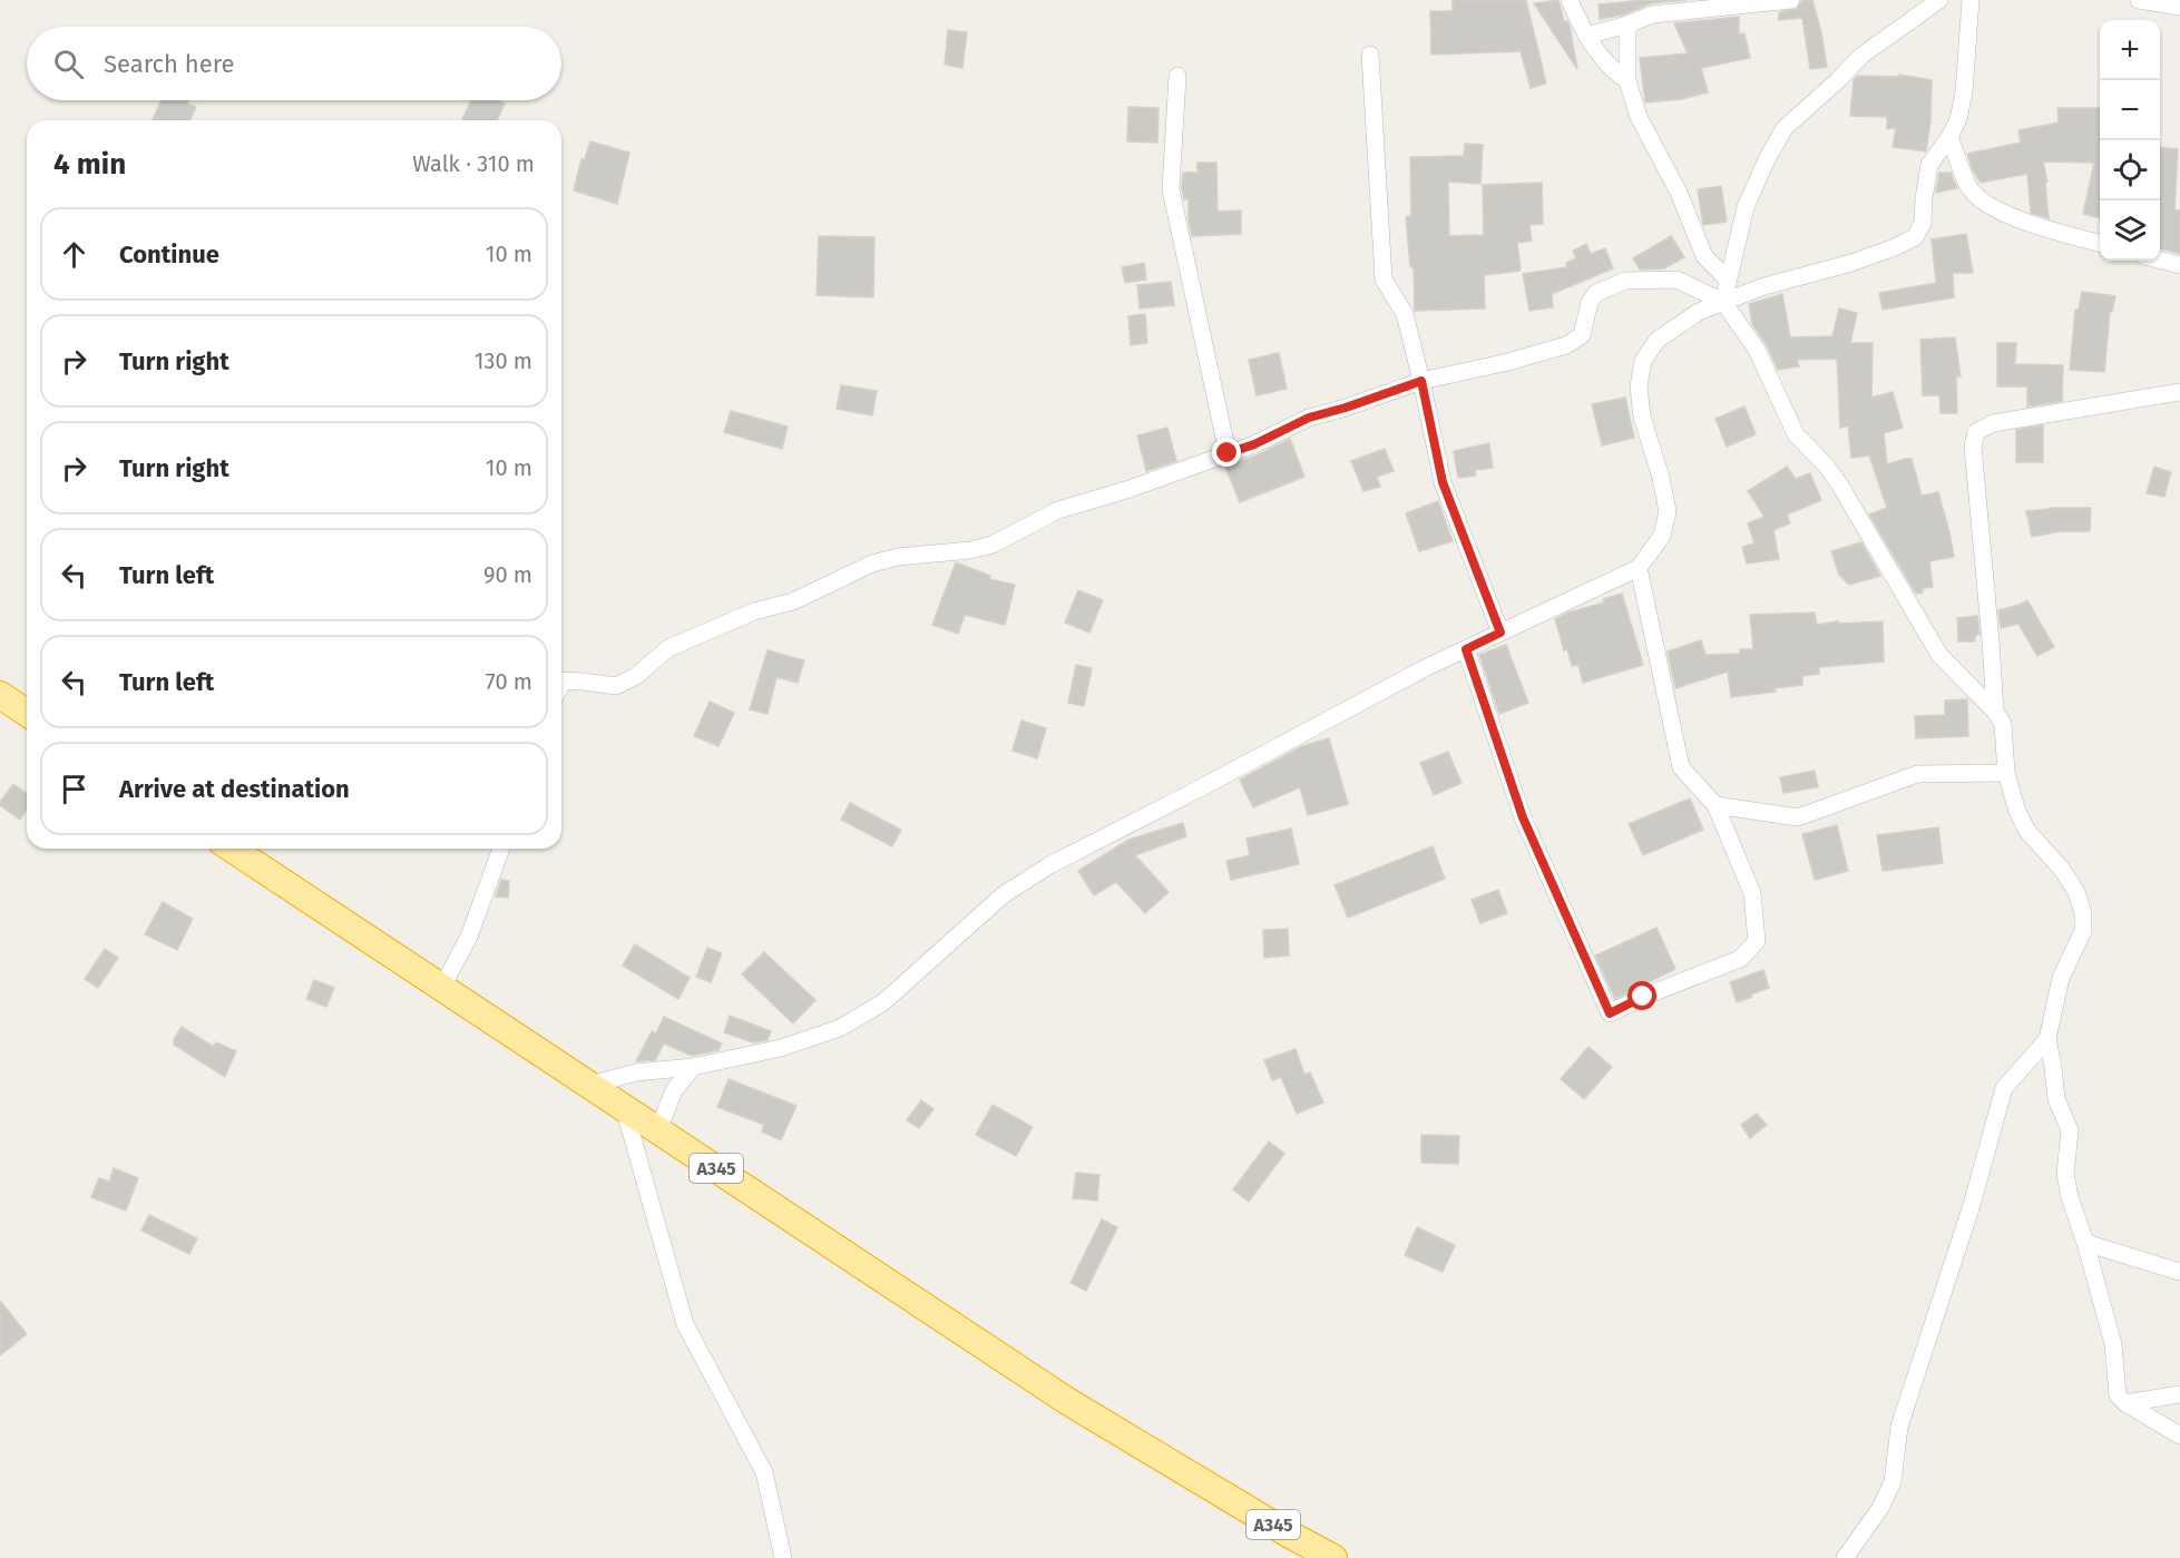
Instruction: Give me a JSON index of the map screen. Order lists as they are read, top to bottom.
{
  "streets": {
    "highway": ["A345"]
  },
  "page": {
    "map_buttons": ["+", "−"],
    "search": "Search here",
    "heading": ["4 min", "Walk · 310 m"],
    "list": [
      ["Continue", "10 m"],
      ["Turn right", "130 m"],
      ["Turn right", "10 m"],
      ["Turn left", "90 m"],
      ["Turn left", "70 m"],
      "Arrive at destination"
    ]
  }
}
